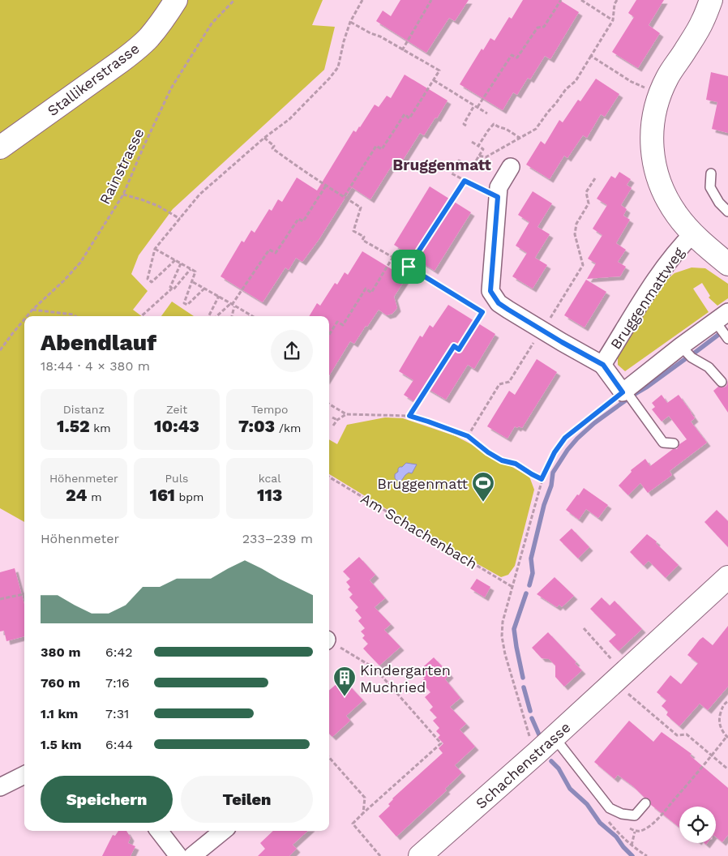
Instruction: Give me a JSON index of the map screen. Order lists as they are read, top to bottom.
{
  "streets": {
    "street": ["Stallikerstrasse", "Bruggenmattweg", "Schachenstrasse"],
    "path": ["Rainstrasse", "Am Schachenbach"]
  },
  "districts": ["Bruggenmatt"],
  "places": {
    "sports": ["Bruggenmatt"],
    "building": ["Kindergarten Muchried"]
  },
  "page": {
    "heading": ["Abendlauf", "18:44 · 4 × 380 m"],
    "stats": [
      ["Distanz", "1.52 km"],
      ["Zeit", "10:43"],
      ["Tempo", "7:03 /km"],
      ["Höhenmeter", "24 m"],
      ["Puls", "161 bpm"],
      ["kcal", "113"]
    ],
    "chart": ["Höhenmeter", "233–239 m"],
    "list": [
      {
        "name": "380 m",
        "note": "6:42"
      },
      {
        "name": "760 m",
        "note": "7:16"
      },
      {
        "name": "1.1 km",
        "note": "7:31"
      },
      {
        "name": "1.5 km",
        "note": "6:44"
      }
    ],
    "buttons": ["Speichern", "Teilen"]
  }
}
